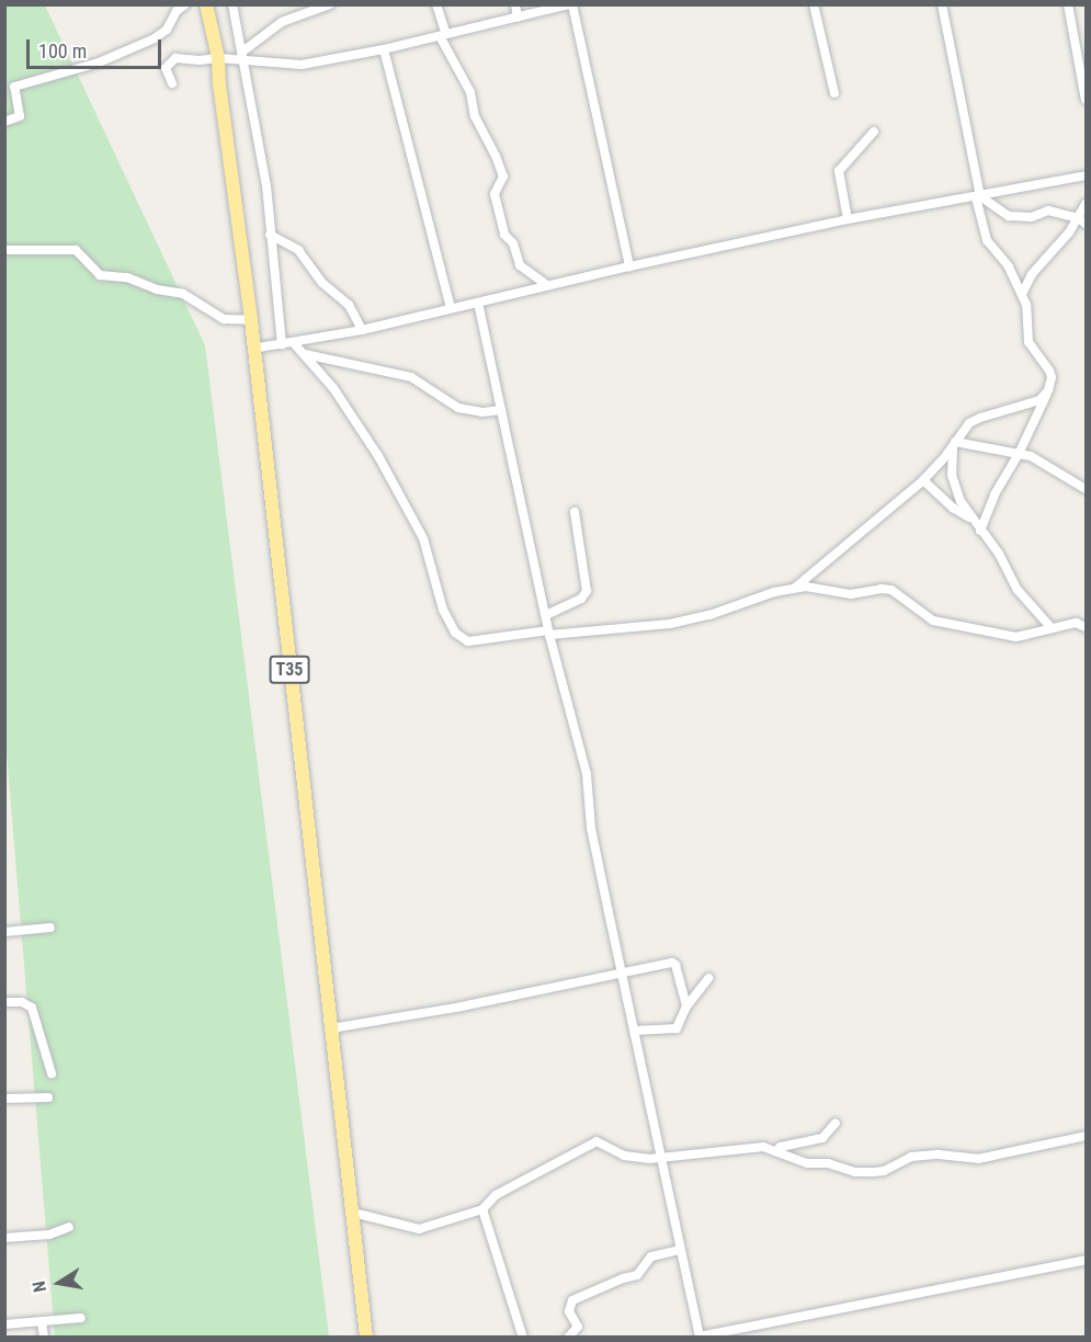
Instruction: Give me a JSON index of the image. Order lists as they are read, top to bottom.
{
  "streets": {
    "highway": ["T35"]
  },
  "scale_bar": "100 m",
  "north": "left"
}
